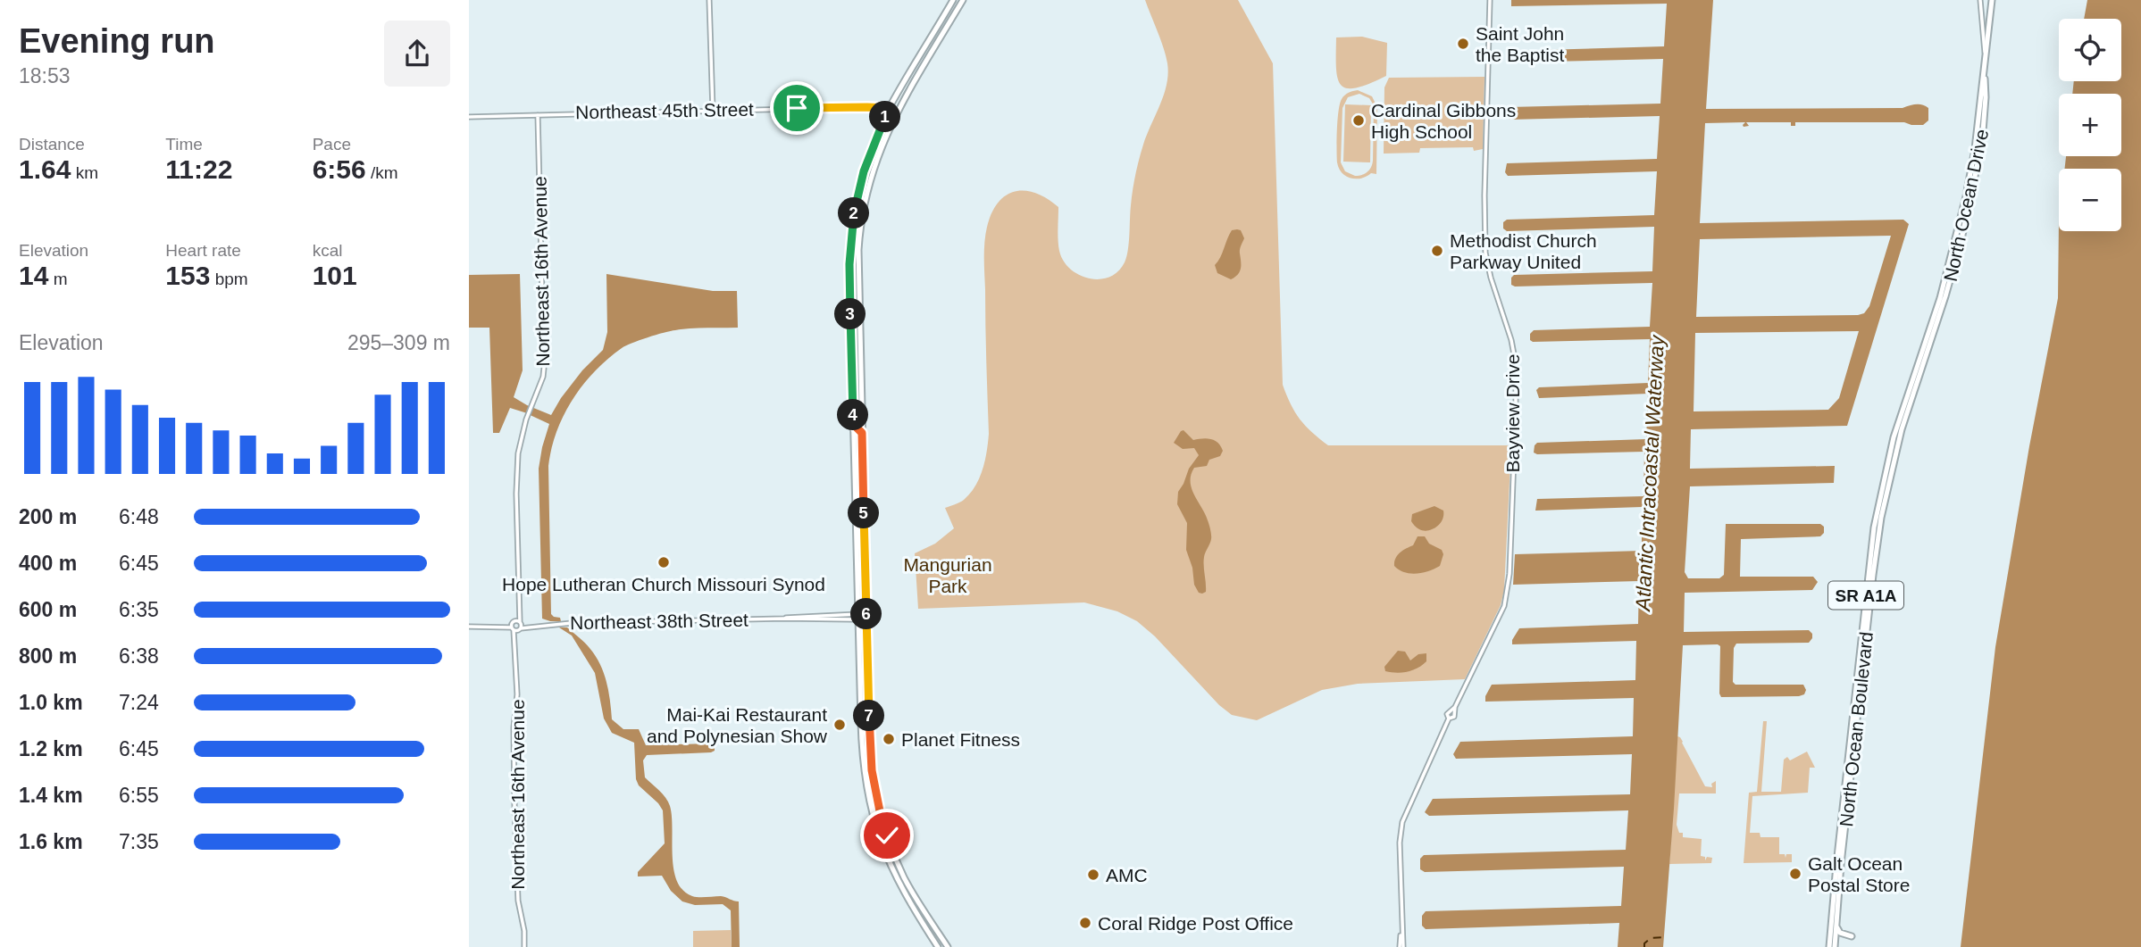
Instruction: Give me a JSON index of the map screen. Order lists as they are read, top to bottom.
{
  "streets": {
    "main road": ["North Ocean Drive", "SR A1A", "North Ocean Boulevard"],
    "street": [
      "Northeast 45th Street",
      "Northeast 16th Avenue",
      "Bayview Drive",
      "Northeast 38th Street"
    ]
  },
  "crossings": [
    ["Northeast 45th Street", "Northeast 16th Avenue"],
    ["North Ocean Drive", "SR A1A"],
    ["North Ocean Drive", "North Ocean Boulevard"],
    ["Northeast 16th Avenue", "Northeast 38th Street"]
  ],
  "water": ["Atlantic Intracoastal Waterway"],
  "parks": ["Mangurian Park"],
  "places": [
    "Saint John the Baptist",
    "Cardinal Gibbons High School",
    "Methodist Church Parkway United",
    "Hope Lutheran Church Missouri Synod",
    "Mai-Kai Restaurant and Polynesian Show",
    "Planet Fitness",
    "Galt Ocean Postal Store",
    "AMC",
    "Coral Ridge Post Office"
  ],
  "page": {
    "heading": ["Evening run", "18:53"],
    "map_buttons": ["+", "−"],
    "pins": [
      "1",
      "2",
      "3",
      "4",
      "5",
      "6",
      "7"
    ],
    "stats": [
      ["Distance", "1.64 km"],
      ["Time", "11:22"],
      ["Pace", "6:56 /km"],
      ["Elevation", "14 m"],
      ["Heart rate", "153 bpm"],
      ["kcal", "101"]
    ],
    "chart": ["Elevation", "295–309 m"],
    "list": [
      {
        "name": "200 m",
        "note": "6:48"
      },
      {
        "name": "400 m",
        "note": "6:45"
      },
      {
        "name": "600 m",
        "note": "6:35"
      },
      {
        "name": "800 m",
        "note": "6:38"
      },
      {
        "name": "1.0 km",
        "note": "7:24"
      },
      {
        "name": "1.2 km",
        "note": "6:45"
      },
      {
        "name": "1.4 km",
        "note": "6:55"
      },
      {
        "name": "1.6 km",
        "note": "7:35"
      }
    ]
  }
}
